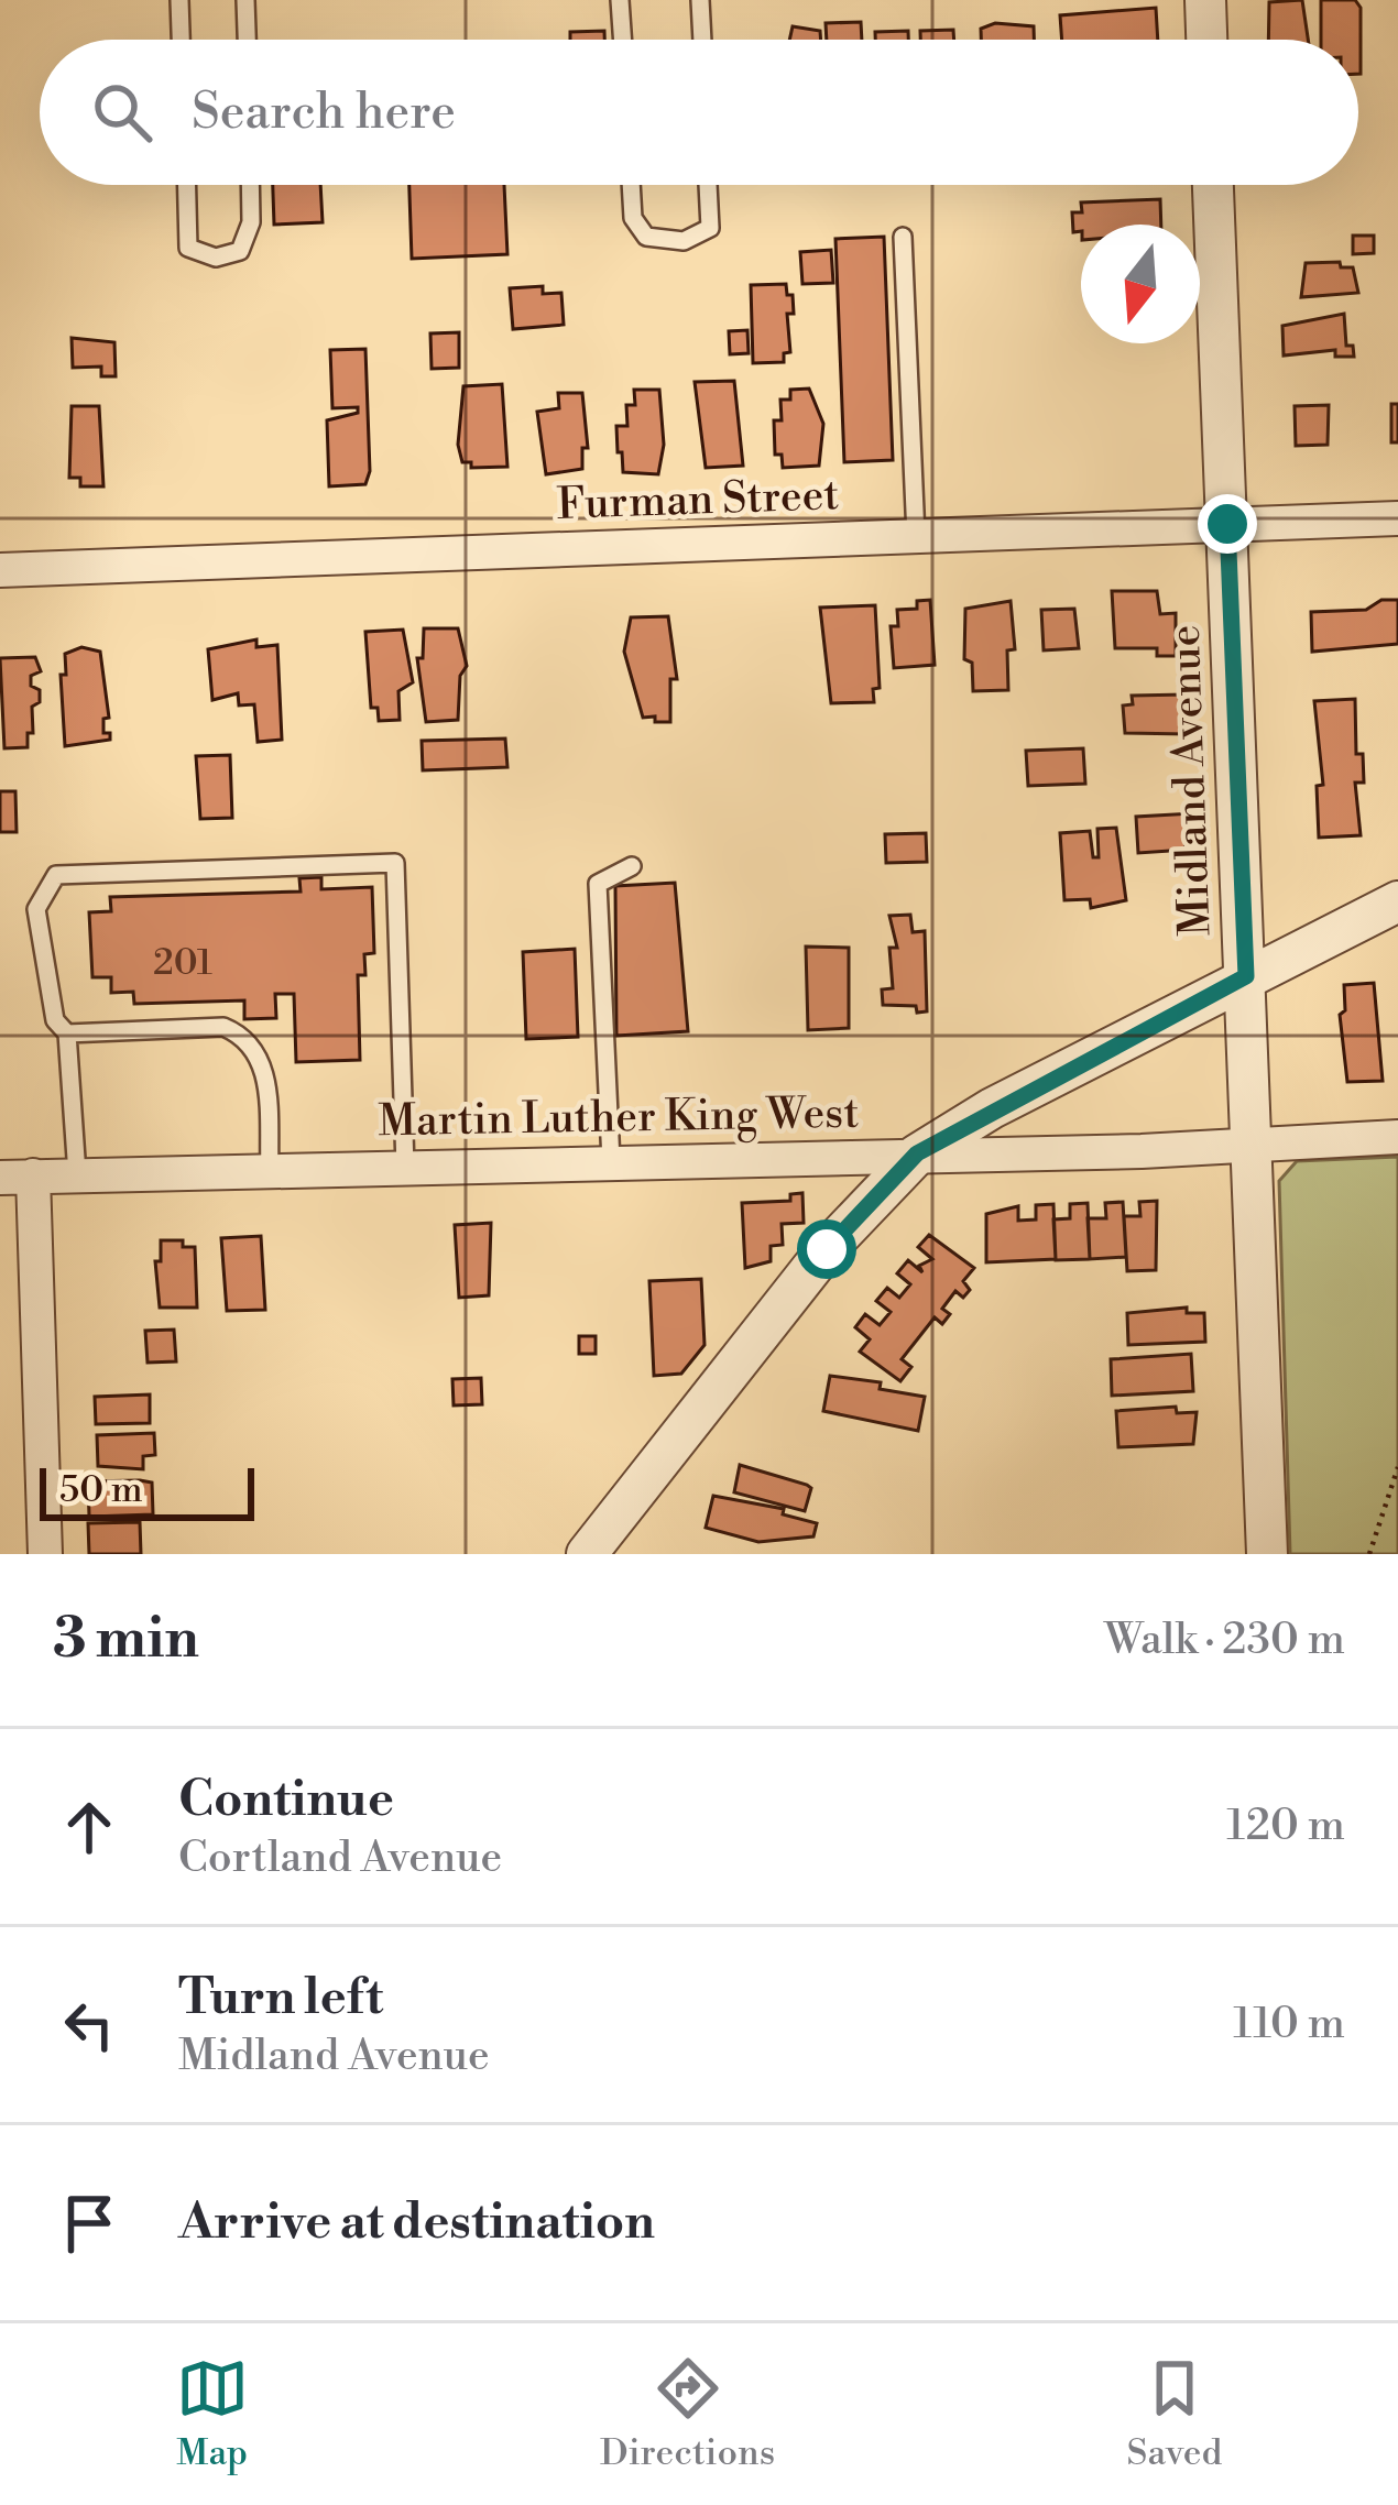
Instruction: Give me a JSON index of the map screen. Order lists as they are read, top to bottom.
{
  "streets": {
    "street": ["Furman Street", "Midland Avenue", "Martin Luther King West"]
  },
  "crossings": [
    ["Furman Street", "Midland Avenue"],
    ["Midland Avenue", "Martin Luther King West"]
  ],
  "house_numbers": ["201"],
  "scale_bar": "50 m",
  "north": "bottom",
  "page": {
    "search": "Search here",
    "scale": "50 m",
    "heading": ["3 min", "Walk · 230 m"],
    "list": [
      ["Continue", "Cortland Avenue", "120 m"],
      ["Turn left", "Midland Avenue", "110 m"],
      "Arrive at destination"
    ],
    "nav": ["Map", "Directions", "Saved"]
  }
}
